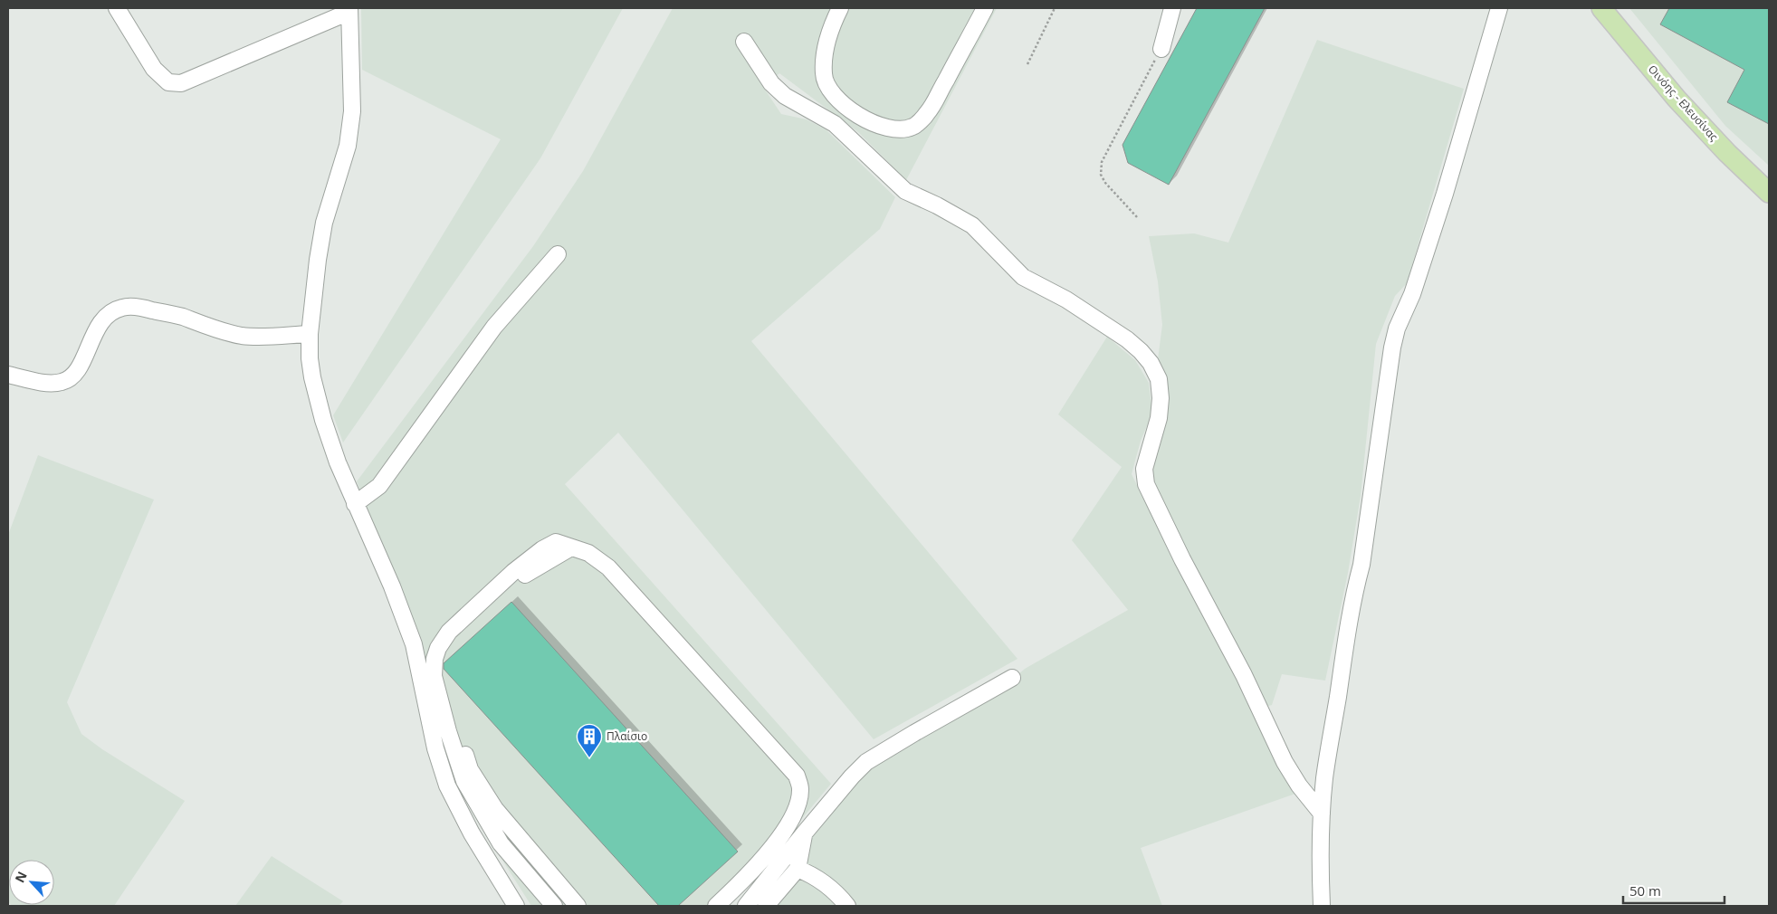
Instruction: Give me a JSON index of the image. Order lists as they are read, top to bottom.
{
  "streets": {
    "main road": ["Οινόης - Ελευσίνας"]
  },
  "places": {
    "building": ["Πλαίσιο"]
  },
  "scale_bar": "50 m",
  "north": "top left"
}
